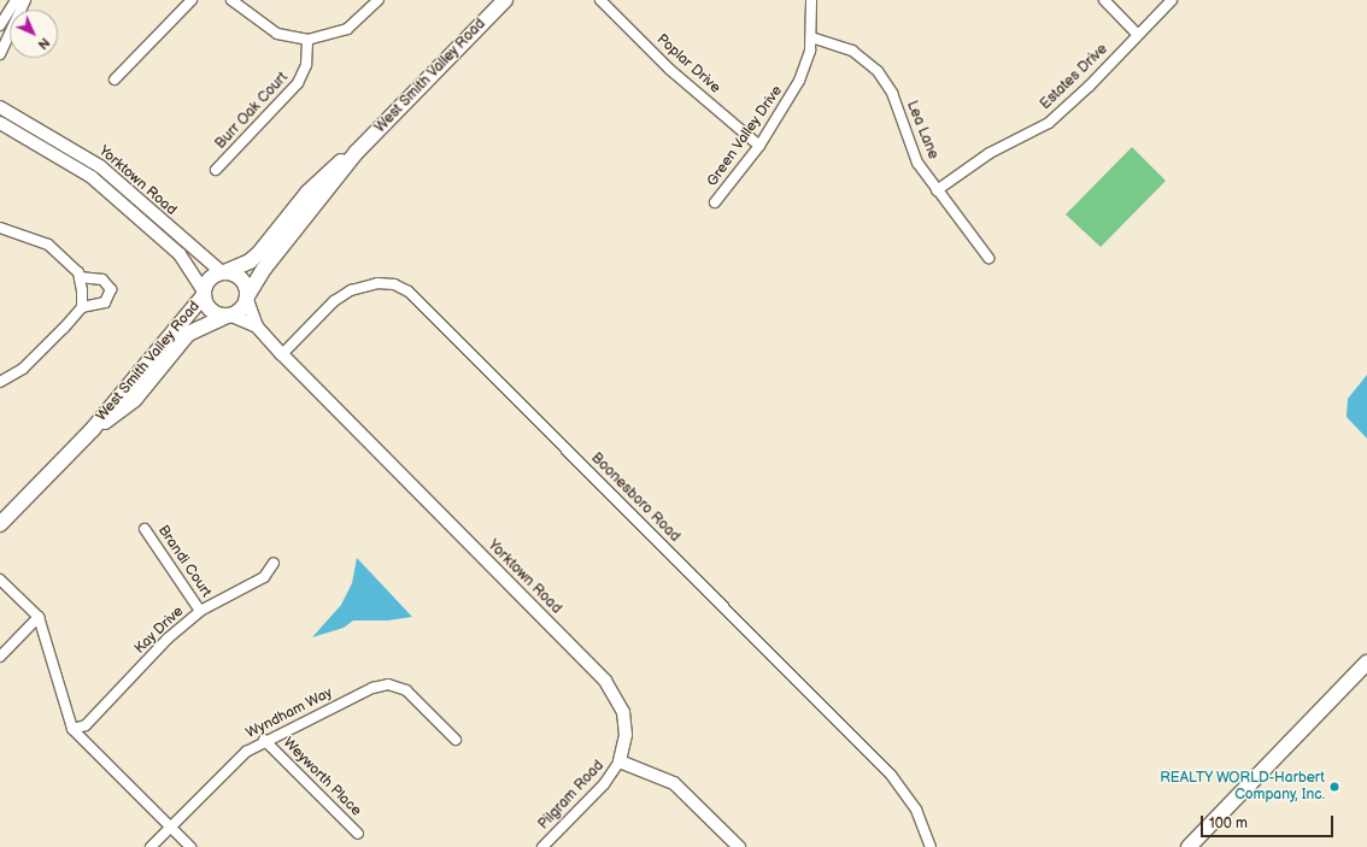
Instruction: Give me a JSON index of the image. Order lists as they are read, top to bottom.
{
  "streets": {
    "main road": ["West Smith Valley Road"],
    "street": [
      "Poplar Drive",
      "Estates Drive",
      "Burr Oak Court",
      "Lea Lane",
      "Green Valley Drive",
      "Yorktown Road",
      "Boonesboro Road",
      "Brandi Court",
      "Kay Drive",
      "Wyndham Way",
      "Weyworth Place",
      "Pilgram Road"
    ]
  },
  "crossings": [
    ["Poplar Drive", "Green Valley Drive"],
    ["West Smith Valley Road", "Yorktown Road"],
    ["Estates Drive", "Lea Lane"],
    ["Lea Lane", "Green Valley Drive"],
    ["Yorktown Road", "Boonesboro Road"],
    ["Yorktown Road", "Pilgram Road"],
    ["Brandi Court", "Kay Drive"],
    ["Wyndham Way", "Weyworth Place"]
  ],
  "places": ["REALTY WORLD-Harbert Company, Inc."],
  "scale_bar": "100 m",
  "north": "bottom right"
}
